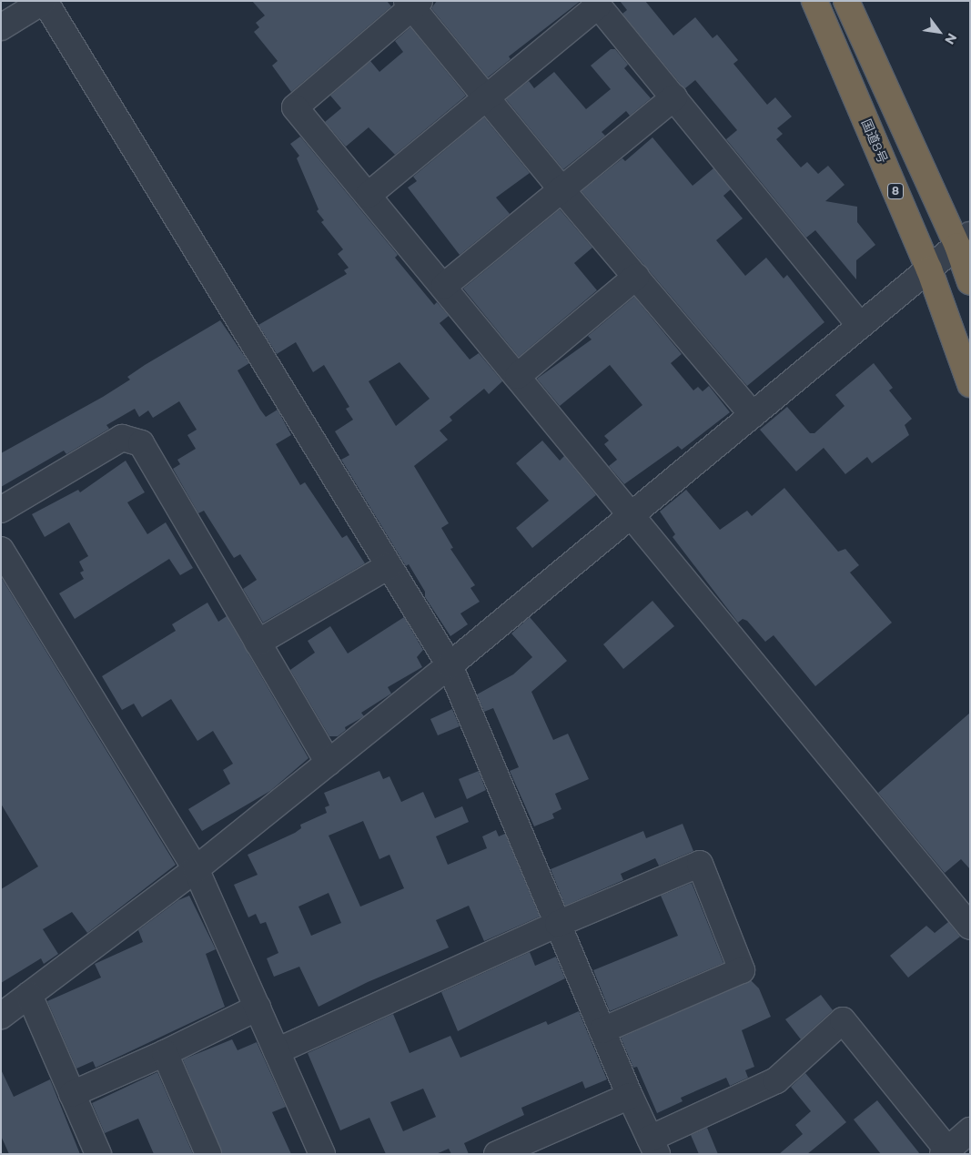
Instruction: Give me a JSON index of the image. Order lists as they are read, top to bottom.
{
  "streets": {
    "highway": ["国道8号", "8"]
  },
  "north": "bottom right"
}
